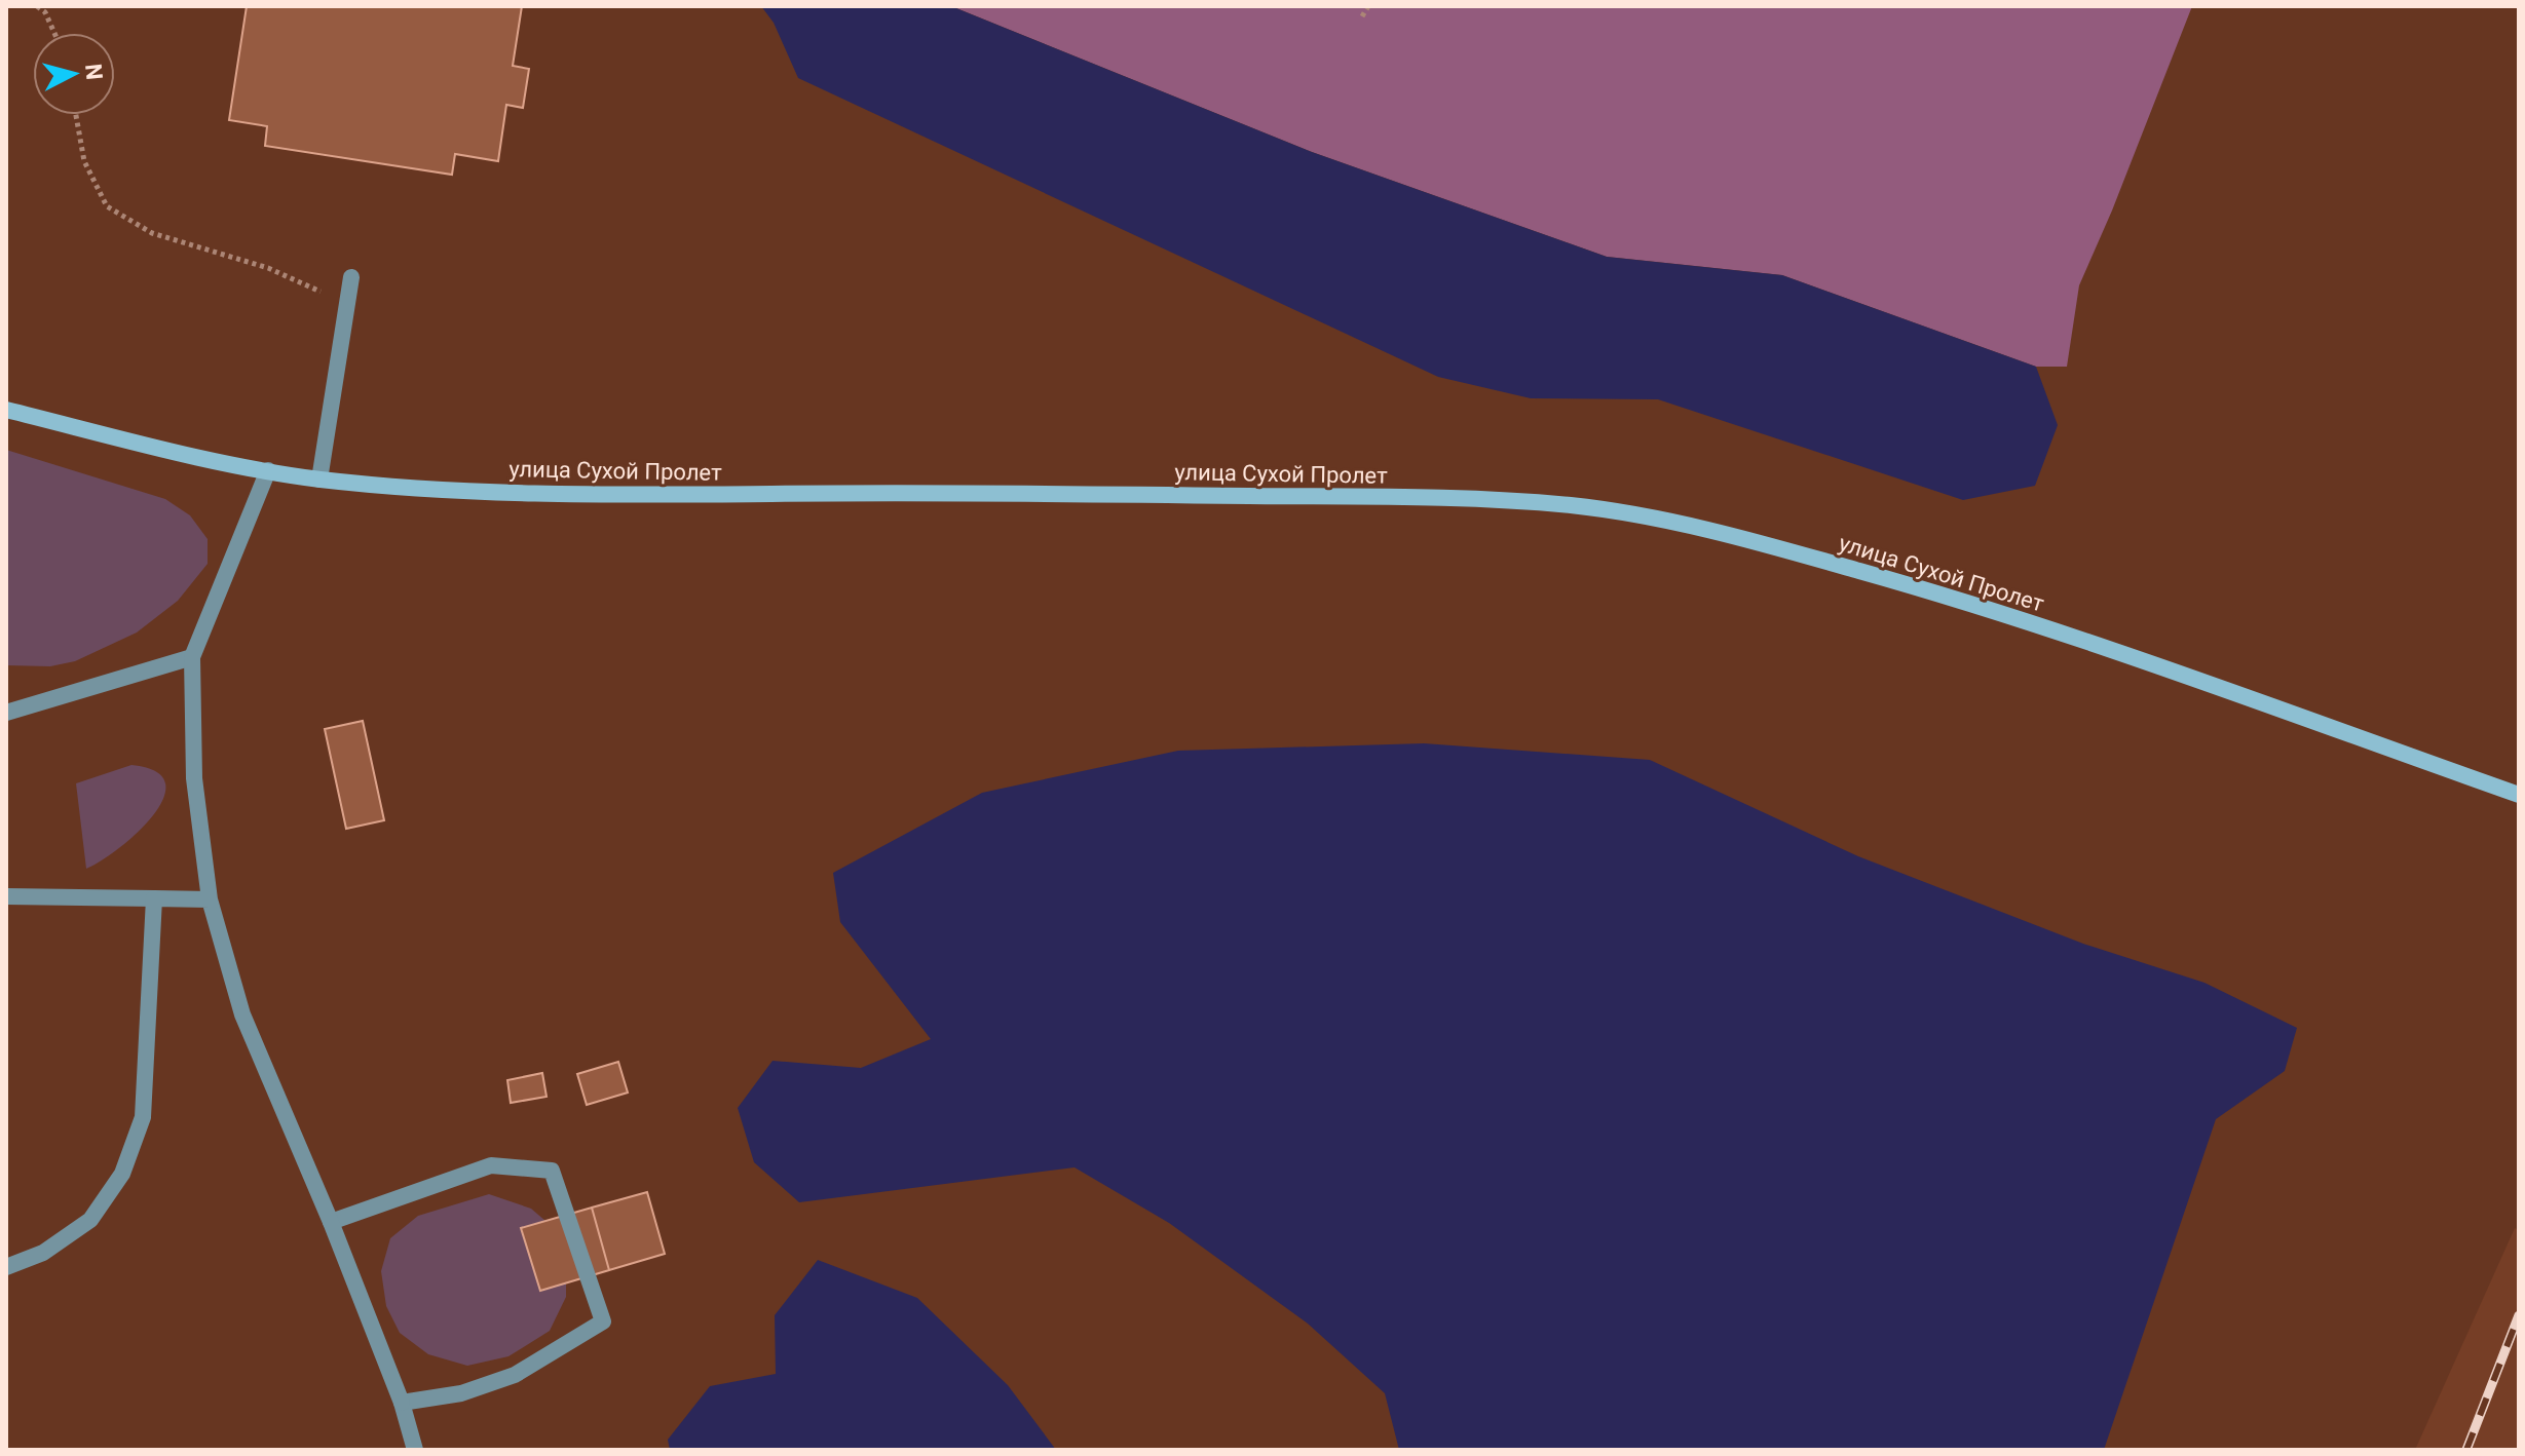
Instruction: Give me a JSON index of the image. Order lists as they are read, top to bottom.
{
  "streets": {
    "main road": ["улица Сухой Пролет"]
  },
  "north": "right"
}
